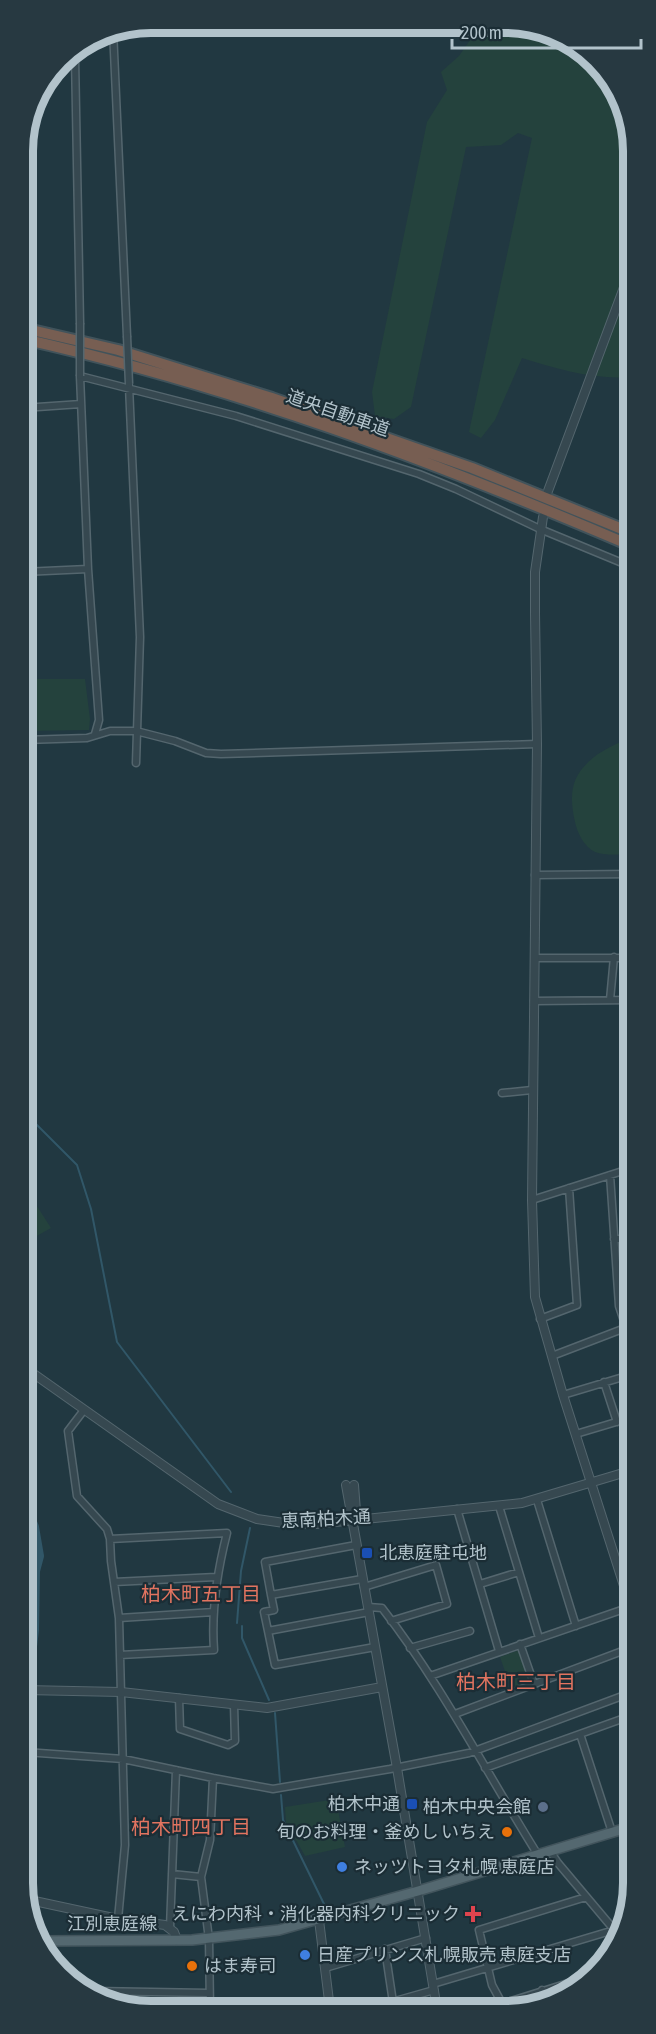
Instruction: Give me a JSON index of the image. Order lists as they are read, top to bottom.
{
  "streets": {
    "highway": ["道央自動車道"],
    "main road": ["江別恵庭線"],
    "street": ["恵南柏木通"]
  },
  "districts": ["柏木町五丁目", "柏木町三丁目", "柏木町四丁目"],
  "places": {
    "transit": ["北恵庭駐屯地", "柏木中通"],
    "other": [
      "柏木中央会館",
      "旬のお料理・釜めし いちえ",
      "ネッツトヨタ札幌 恵庭店",
      "日産プリンス札幌販売 恵庭支店",
      "はま寿司"
    ],
    "health": ["えにわ内科・消化器内科クリニック"]
  },
  "scale_bar": "200 m"
}
